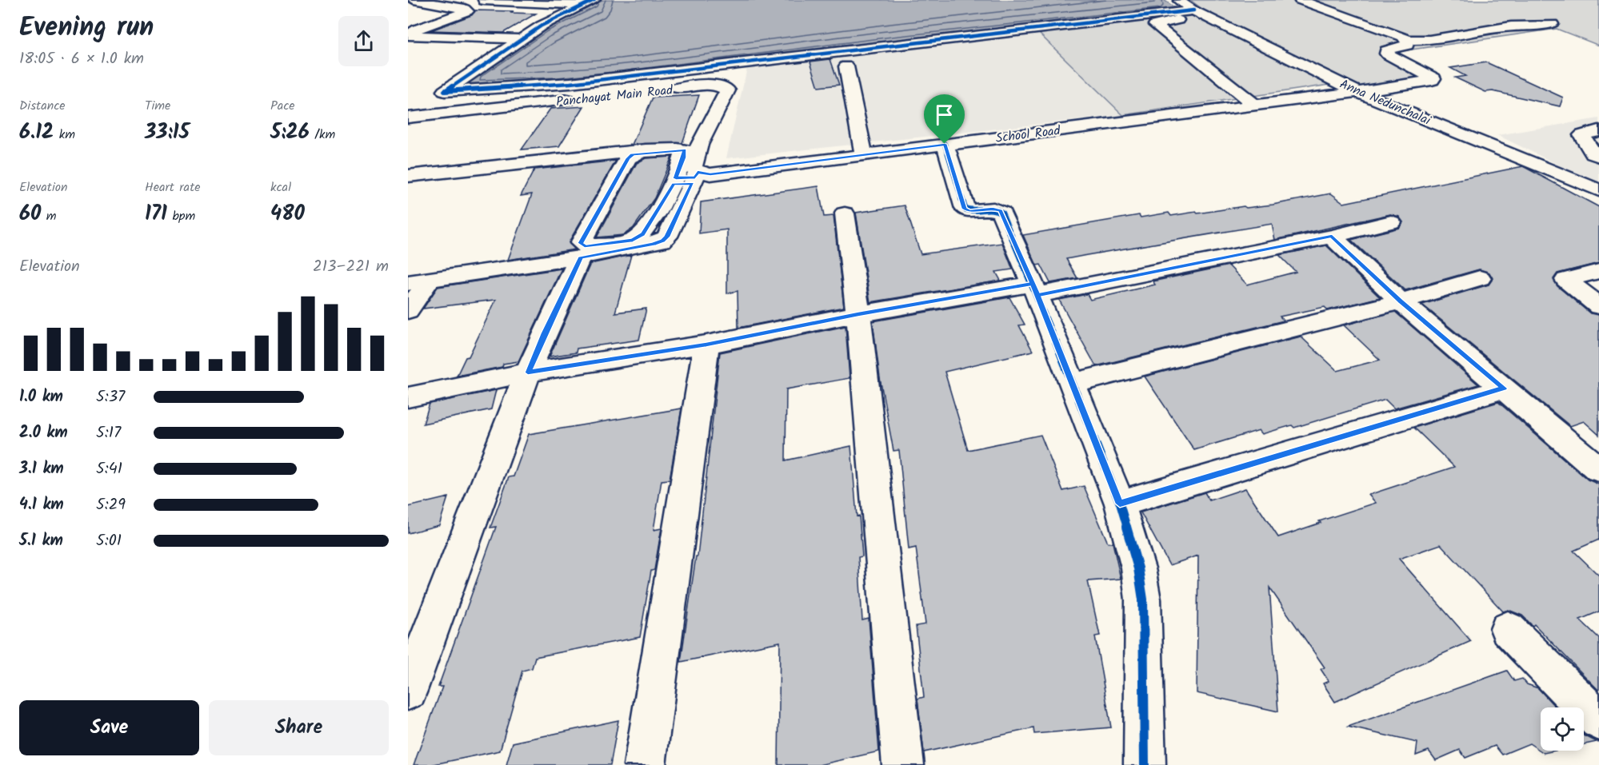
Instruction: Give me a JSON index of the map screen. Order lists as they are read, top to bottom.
{
  "streets": {
    "street": ["Panchayat Main Road", "Anna Nedunchalai", "School Road"]
  },
  "crossings": [
    ["Panchayat Main Road", "School Road"],
    ["Anna Nedunchalai", "School Road"]
  ],
  "page": {
    "heading": ["Evening run", "18:05 · 6 × 1.0 km"],
    "stats": [
      ["Distance", "6.12 km"],
      ["Time", "33:15"],
      ["Pace", "5:26 /km"],
      ["Elevation", "60 m"],
      ["Heart rate", "171 bpm"],
      ["kcal", "480"]
    ],
    "chart": ["Elevation", "213–221 m"],
    "list": [
      {
        "name": "1.0 km",
        "note": "5:37"
      },
      {
        "name": "2.0 km",
        "note": "5:17"
      },
      {
        "name": "3.1 km",
        "note": "5:41"
      },
      {
        "name": "4.1 km",
        "note": "5:29"
      },
      {
        "name": "5.1 km",
        "note": "5:01"
      }
    ],
    "buttons": ["Save", "Share"]
  }
}
